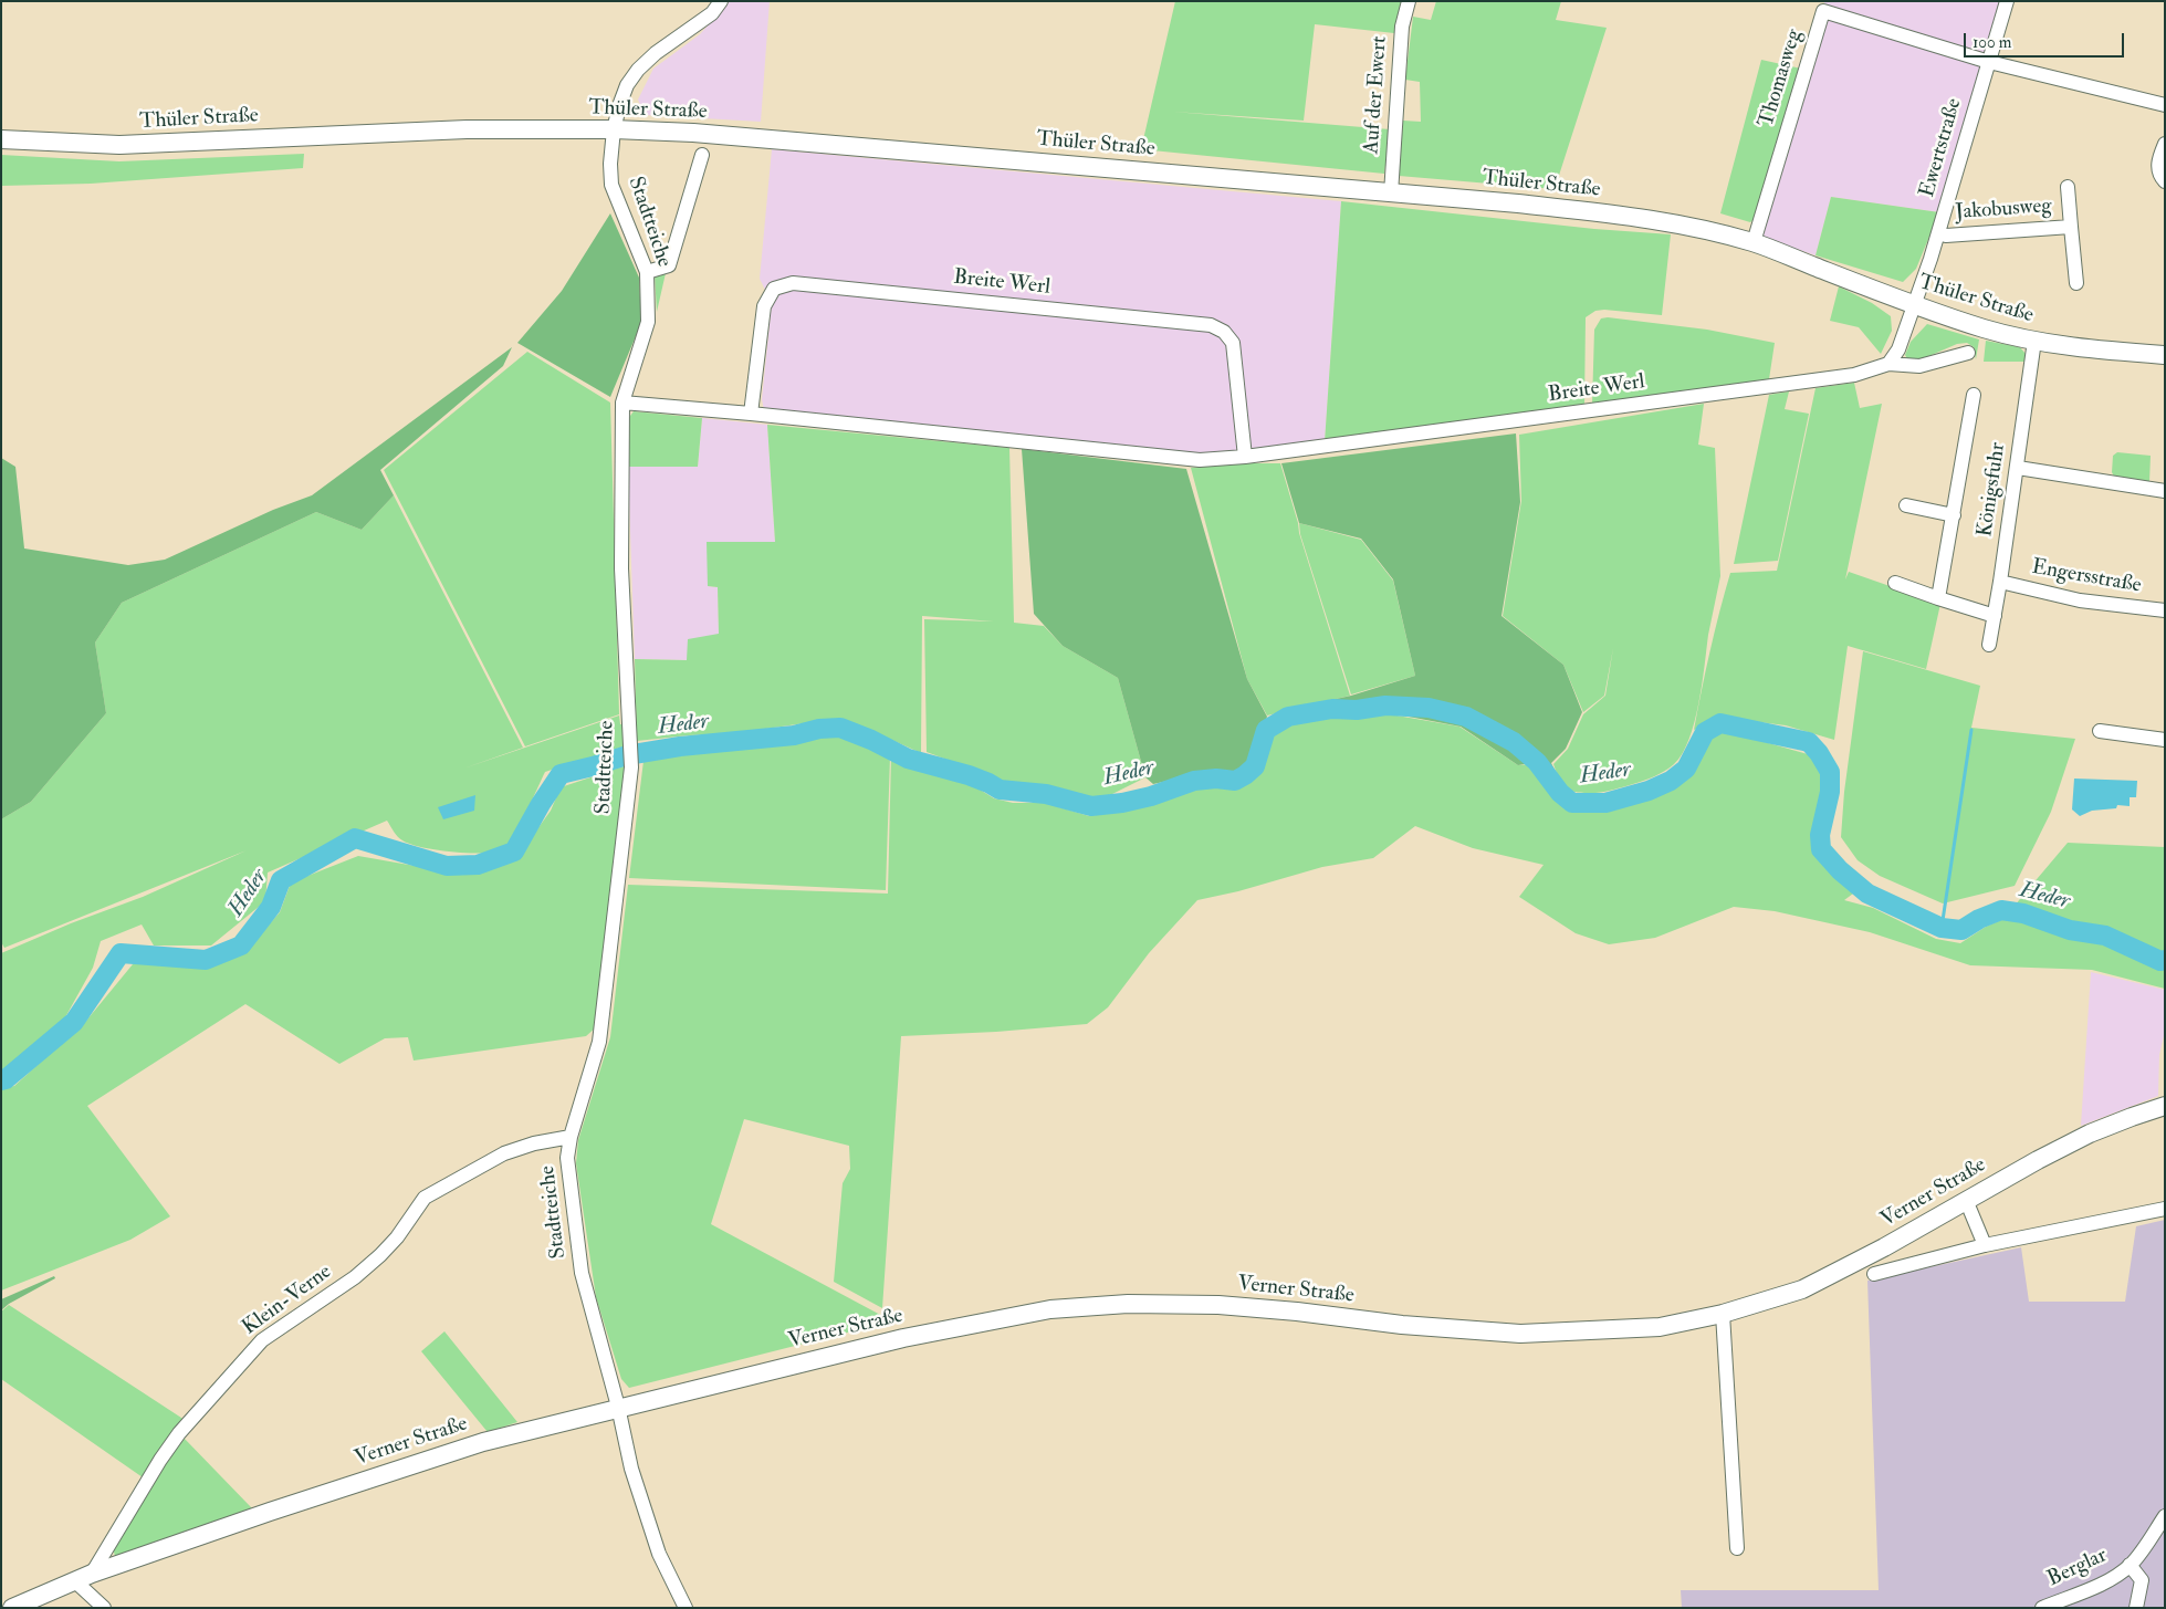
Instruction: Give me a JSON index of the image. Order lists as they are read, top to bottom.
{
  "streets": {
    "main road": ["Thüler Straße", "Verner Straße"],
    "street": [
      "Thomasweg",
      "Auf der Ewert",
      "Ewertstraße",
      "Jakobusweg",
      "Stadtteiche",
      "Breite Werl",
      "Königsfuhr",
      "Engersstraße",
      "Klein-Verne",
      "Berglar"
    ]
  },
  "crossings": [
    ["Thomasweg", "Thüler Straße"],
    ["Thomasweg", "Ewertstraße"],
    ["Auf der Ewert", "Thüler Straße"],
    ["Thüler Straße", "Ewertstraße"],
    ["Thüler Straße", "Stadtteiche"],
    ["Thüler Straße", "Königsfuhr"],
    ["Ewertstraße", "Jakobusweg"],
    ["Stadtteiche", "Breite Werl"],
    ["Stadtteiche", "Verner Straße"],
    ["Stadtteiche", "Klein-Verne"],
    ["Königsfuhr", "Engersstraße"],
    ["Verner Straße", "Klein-Verne"]
  ],
  "water": ["Heder"],
  "scale_bar": "100 m"
}
